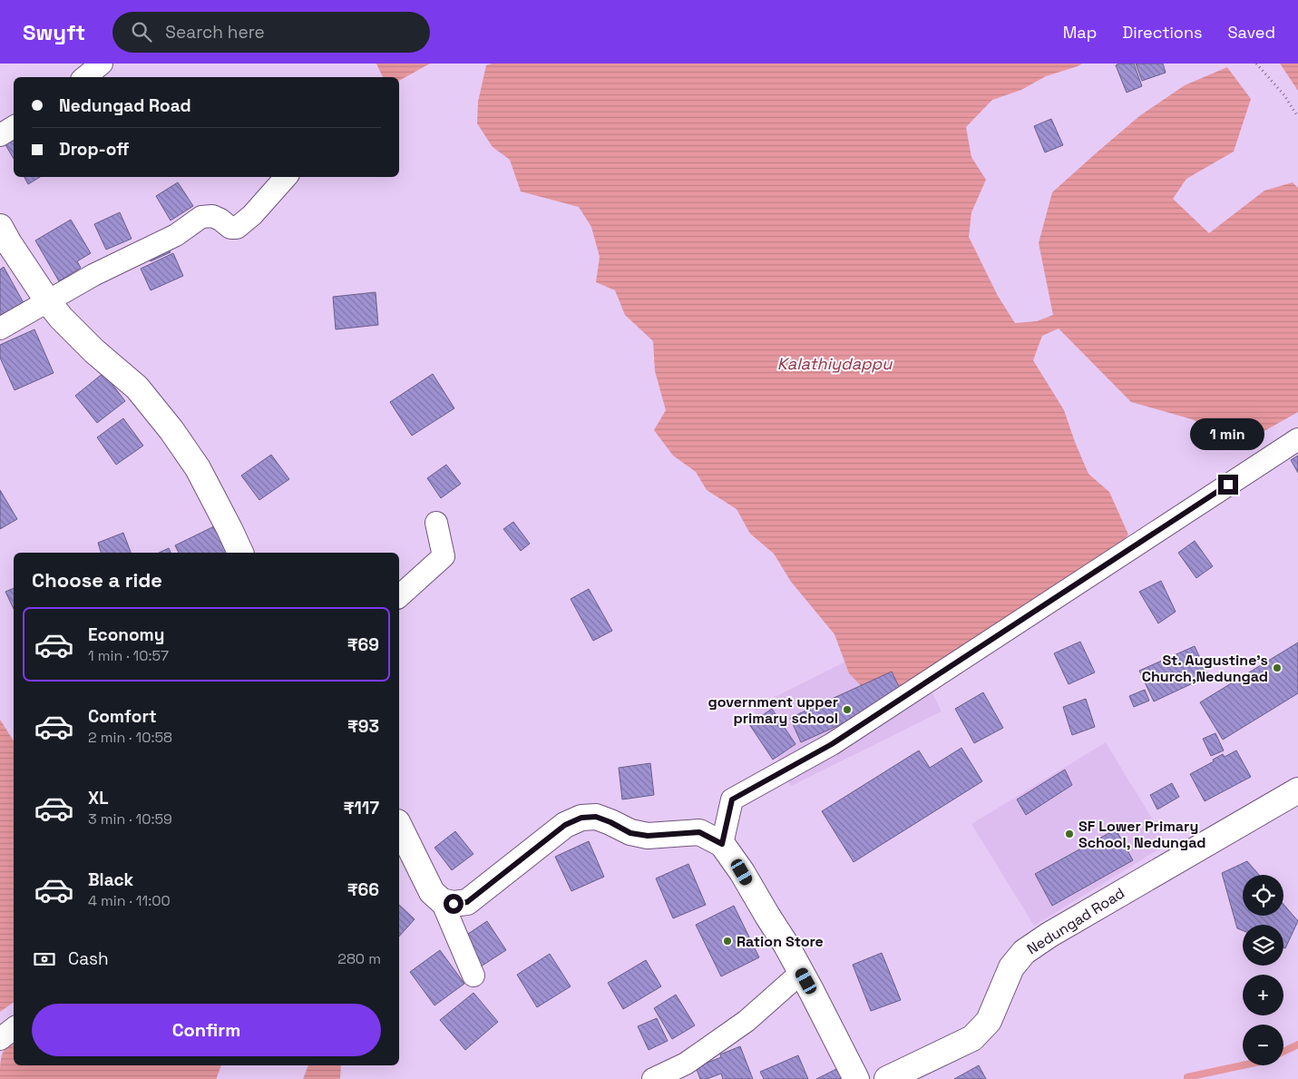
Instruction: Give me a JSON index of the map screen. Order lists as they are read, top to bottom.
{
  "streets": {
    "main road": ["Nedungad Road"]
  },
  "water": ["Kalathiydappu"],
  "places": [
    "St. Augustine's Church,Nedungad",
    "government upper primary school",
    "SF Lower Primary School, Nedungad",
    "Ration Store"
  ],
  "page": {
    "header": "Swyft",
    "search": "Search here",
    "nav": ["Map", "Directions", "Saved"],
    "banner": ["Nedungad Road", "Drop-off"],
    "bubble": "1 min",
    "heading": "Choose a ride",
    "list": [
      {
        "name": "Economy",
        "note": "1 min · 10:57",
        "value": "₹69"
      },
      {
        "name": "Comfort",
        "note": "2 min · 10:58",
        "value": "₹93"
      },
      {
        "name": "XL",
        "note": "3 min · 10:59",
        "value": "₹117"
      },
      {
        "name": "Black",
        "note": "4 min · 11:00",
        "value": "₹66"
      }
    ],
    "map_buttons": ["+", "−"],
    "pay": ["Cash", "280 m"],
    "buttons": "Confirm"
  }
}
